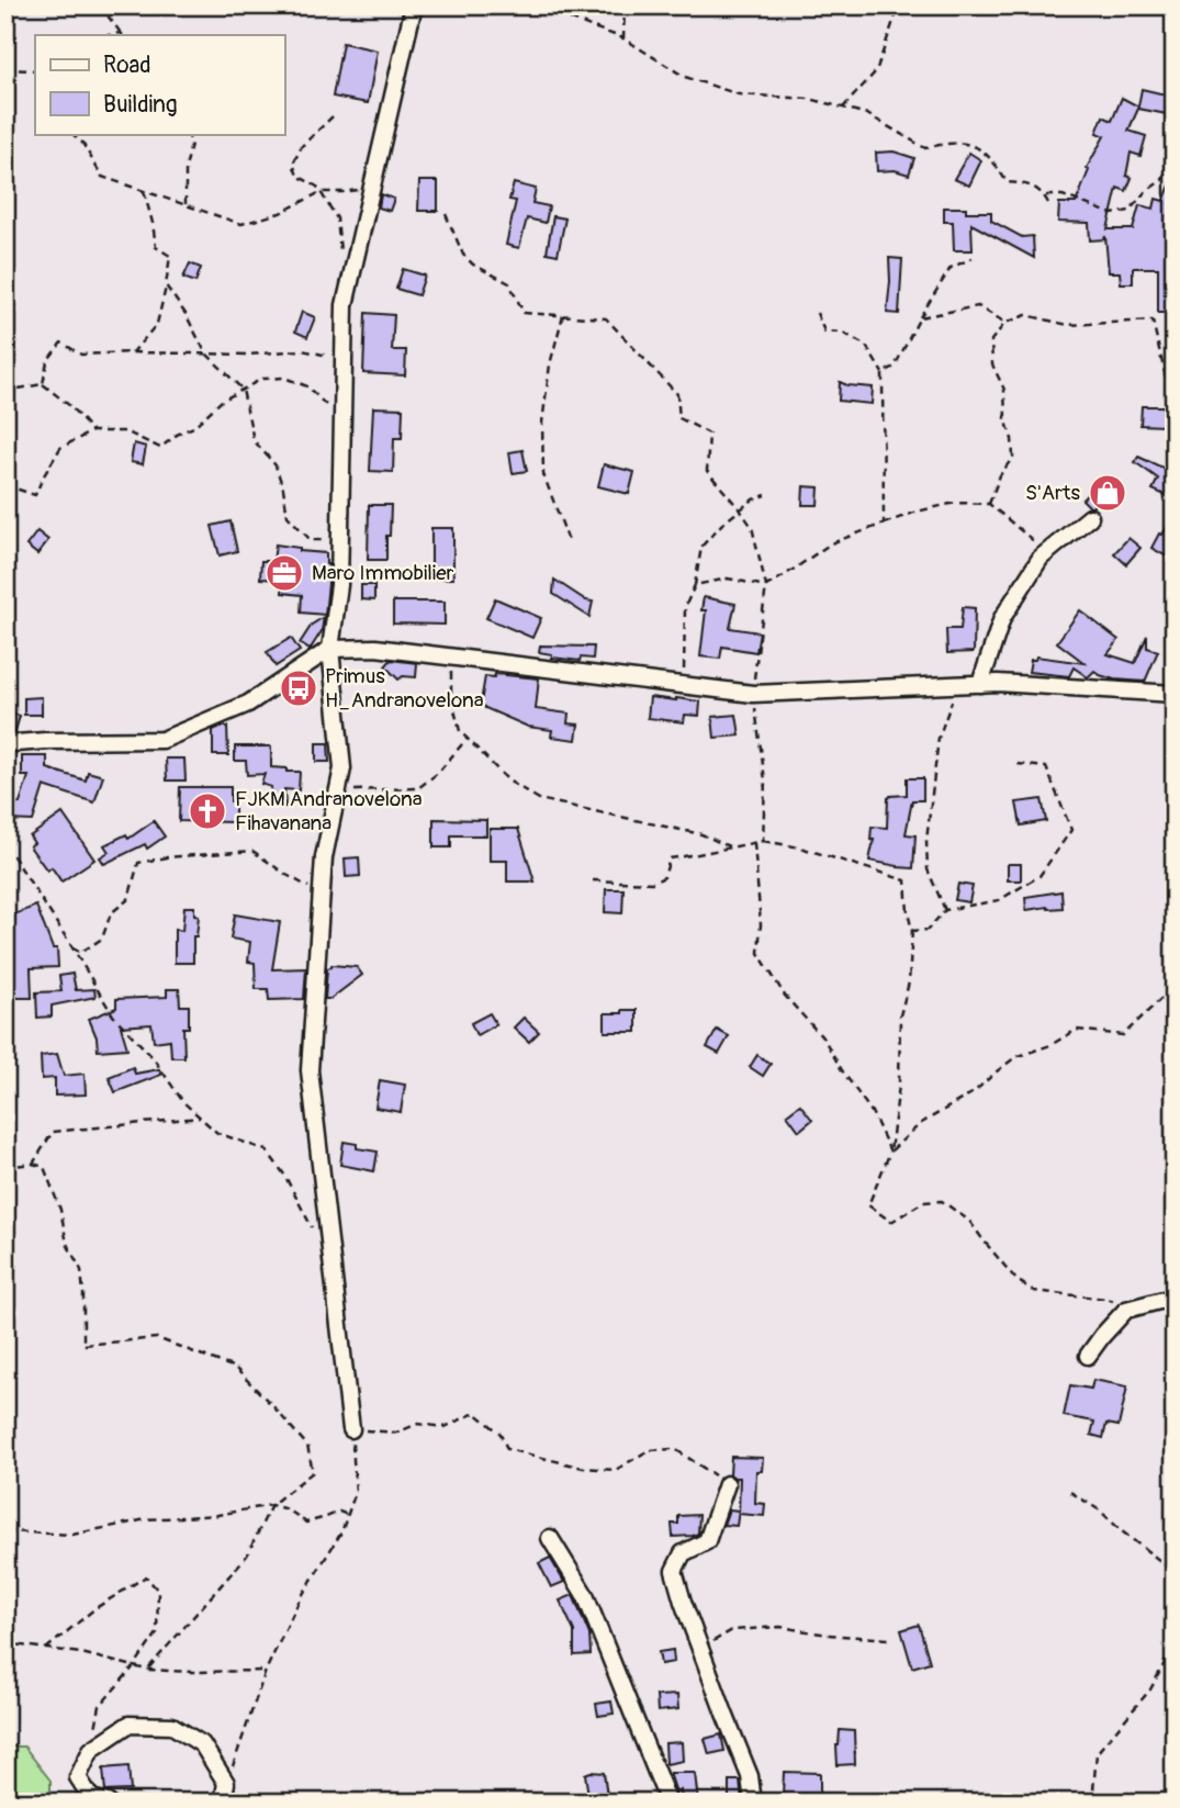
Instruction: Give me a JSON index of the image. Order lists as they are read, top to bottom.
{
  "places": {
    "shop": ["S'Arts"],
    "office": ["Maro Immobilier"],
    "bus stop": ["Primus H_Andranovelona"],
    "church": ["FJKM Andranovelona Fihavanana"]
  },
  "legend": ["Road", "Building"]
}
